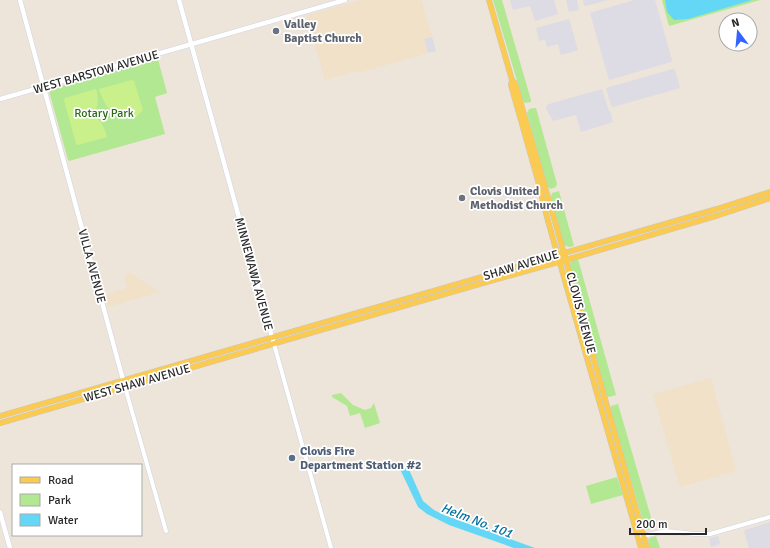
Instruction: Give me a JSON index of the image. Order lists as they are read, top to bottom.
{
  "streets": {
    "main road": [
      "WEST BARSTOW AVENUE",
      "SHAW AVENUE",
      "VILLA AVENUE",
      "MINNEWAWA AVENUE",
      "CLOVIS AVENUE",
      "WEST SHAW AVENUE"
    ]
  },
  "crossings": [
    ["WEST BARSTOW AVENUE", "VILLA AVENUE"],
    ["WEST BARSTOW AVENUE", "MINNEWAWA AVENUE"],
    ["SHAW AVENUE", "MINNEWAWA AVENUE"],
    ["SHAW AVENUE", "CLOVIS AVENUE"],
    ["VILLA AVENUE", "WEST SHAW AVENUE"],
    ["MINNEWAWA AVENUE", "WEST SHAW AVENUE"]
  ],
  "water": ["Helm No. 101"],
  "parks": ["Rotary Park"],
  "places": ["Valley Baptist Church", "Clovis United Methodist Church", "Clovis Fire Department Station #2"],
  "legend": ["Road", "Park", "Water"],
  "scale_bar": "200 m",
  "north": "top"
}
